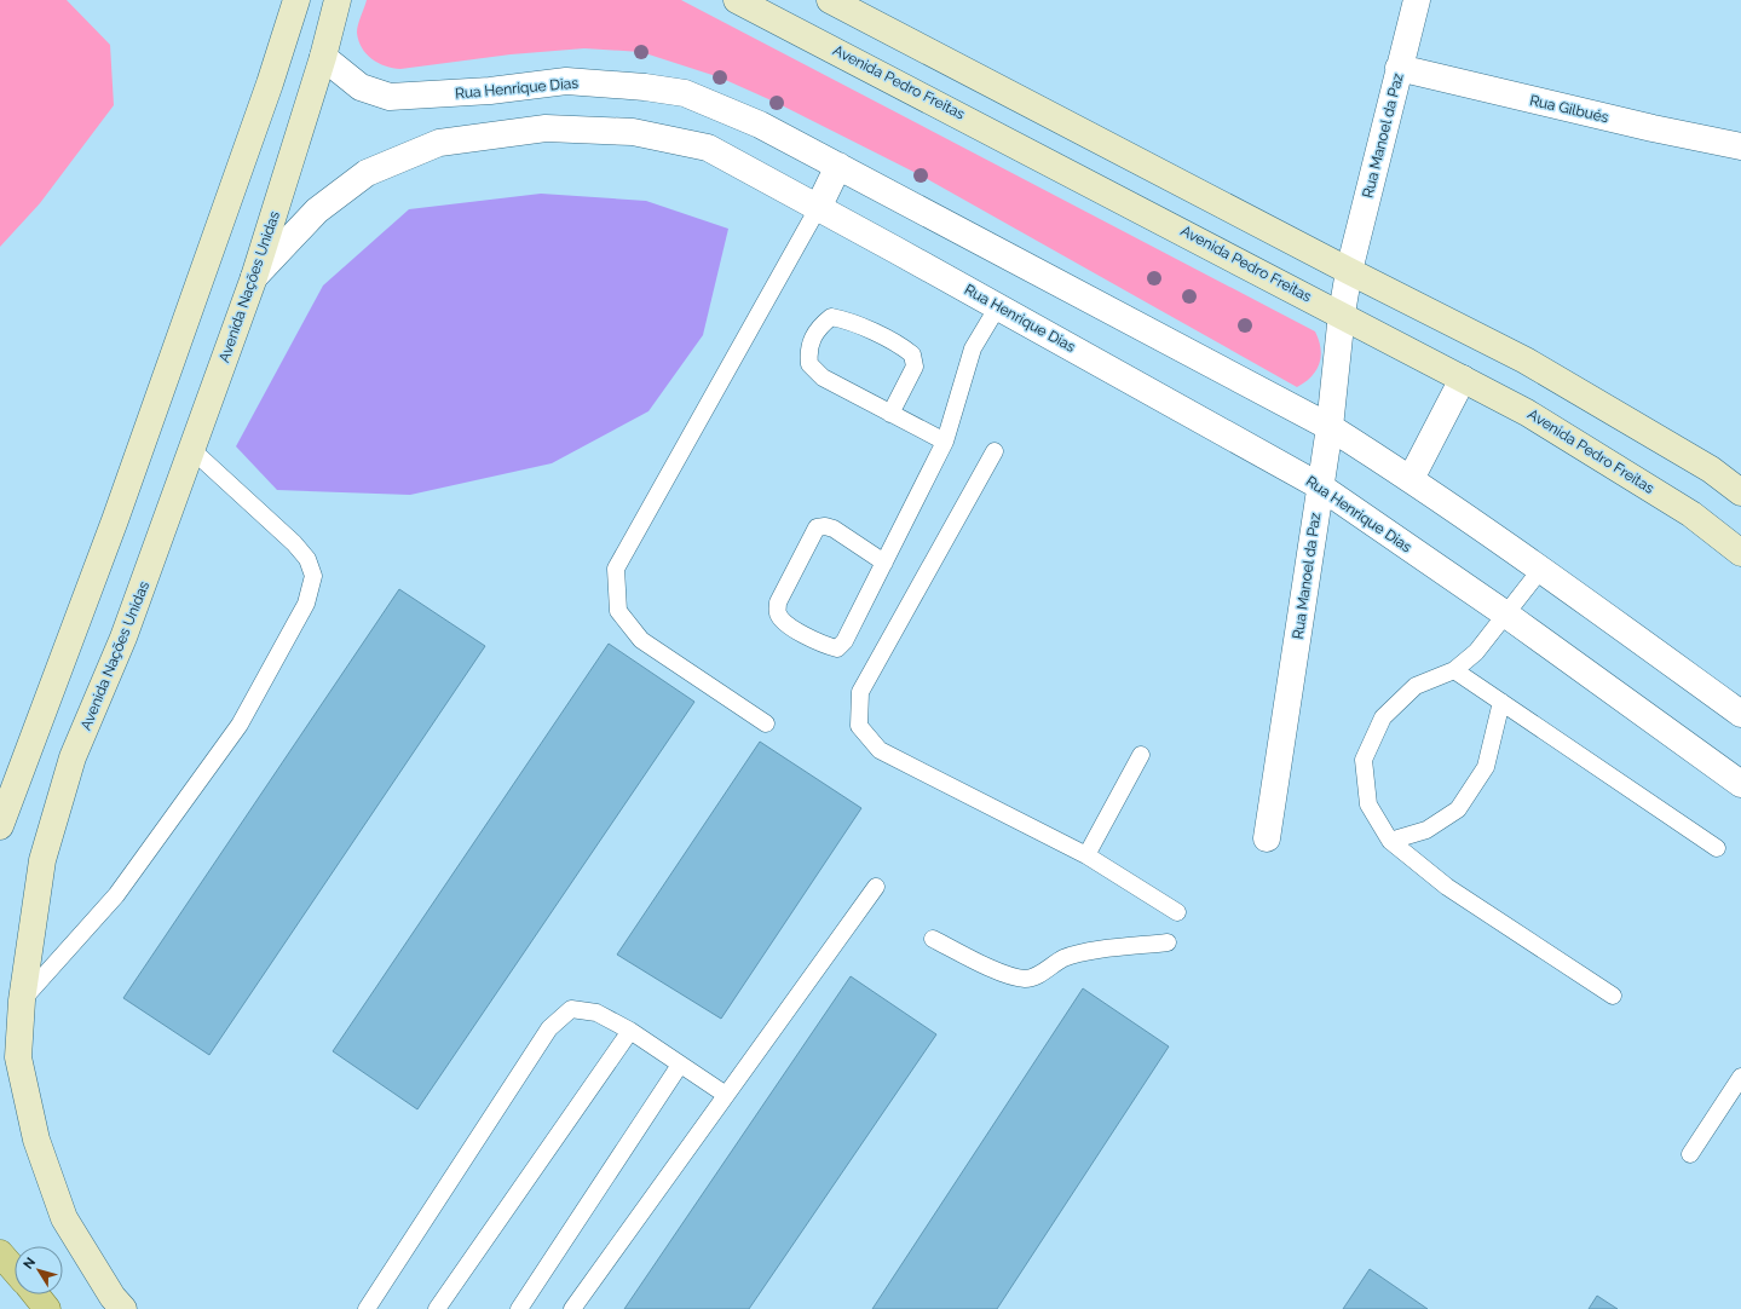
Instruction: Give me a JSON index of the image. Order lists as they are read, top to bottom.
{
  "streets": {
    "street": [
      "Avenida Pedro Freitas",
      "Rua Henrique Dias",
      "Rua Gilbués",
      "Rua Manoel da Paz",
      "Avenida Nações Unidas"
    ]
  },
  "crossings": [
    ["Avenida Pedro Freitas", "Rua Manoel da Paz"],
    ["Rua Henrique Dias", "Rua Manoel da Paz"],
    ["Rua Henrique Dias", "Avenida Nações Unidas"],
    ["Rua Gilbués", "Rua Manoel da Paz"]
  ],
  "north": "top left"
}
